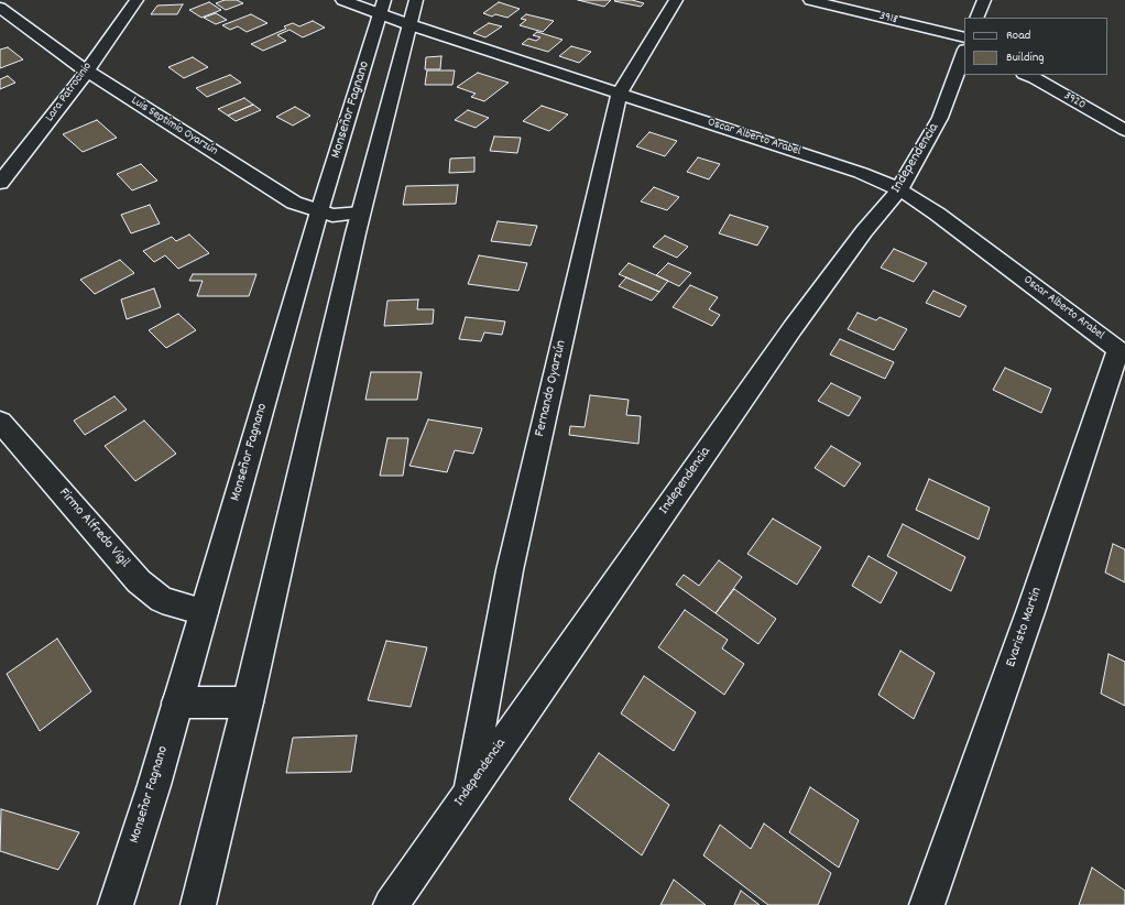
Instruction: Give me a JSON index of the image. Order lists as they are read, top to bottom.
{
  "streets": {
    "street": [
      "3918",
      "Lara Patrocinio",
      "3920",
      "Monseñor Fagnano",
      "Luis Septimio Oyarzún",
      "Oscar Alberto Arabel",
      "Independencia",
      "Fernando Oyarzún",
      "Firmo Alfredo Vigil",
      "Evaristo Martin"
    ]
  },
  "crossings": [
    ["Lara Patrocinio", "Luis Septimio Oyarzún"],
    ["Monseñor Fagnano", "Luis Septimio Oyarzún"],
    ["Monseñor Fagnano", "Oscar Alberto Arabel"],
    ["Monseñor Fagnano", "Firmo Alfredo Vigil"],
    ["Oscar Alberto Arabel", "Independencia"],
    ["Oscar Alberto Arabel", "Fernando Oyarzún"],
    ["Oscar Alberto Arabel", "Evaristo Martin"],
    ["Independencia", "Fernando Oyarzún"]
  ],
  "legend": ["Road", "Building"]
}
